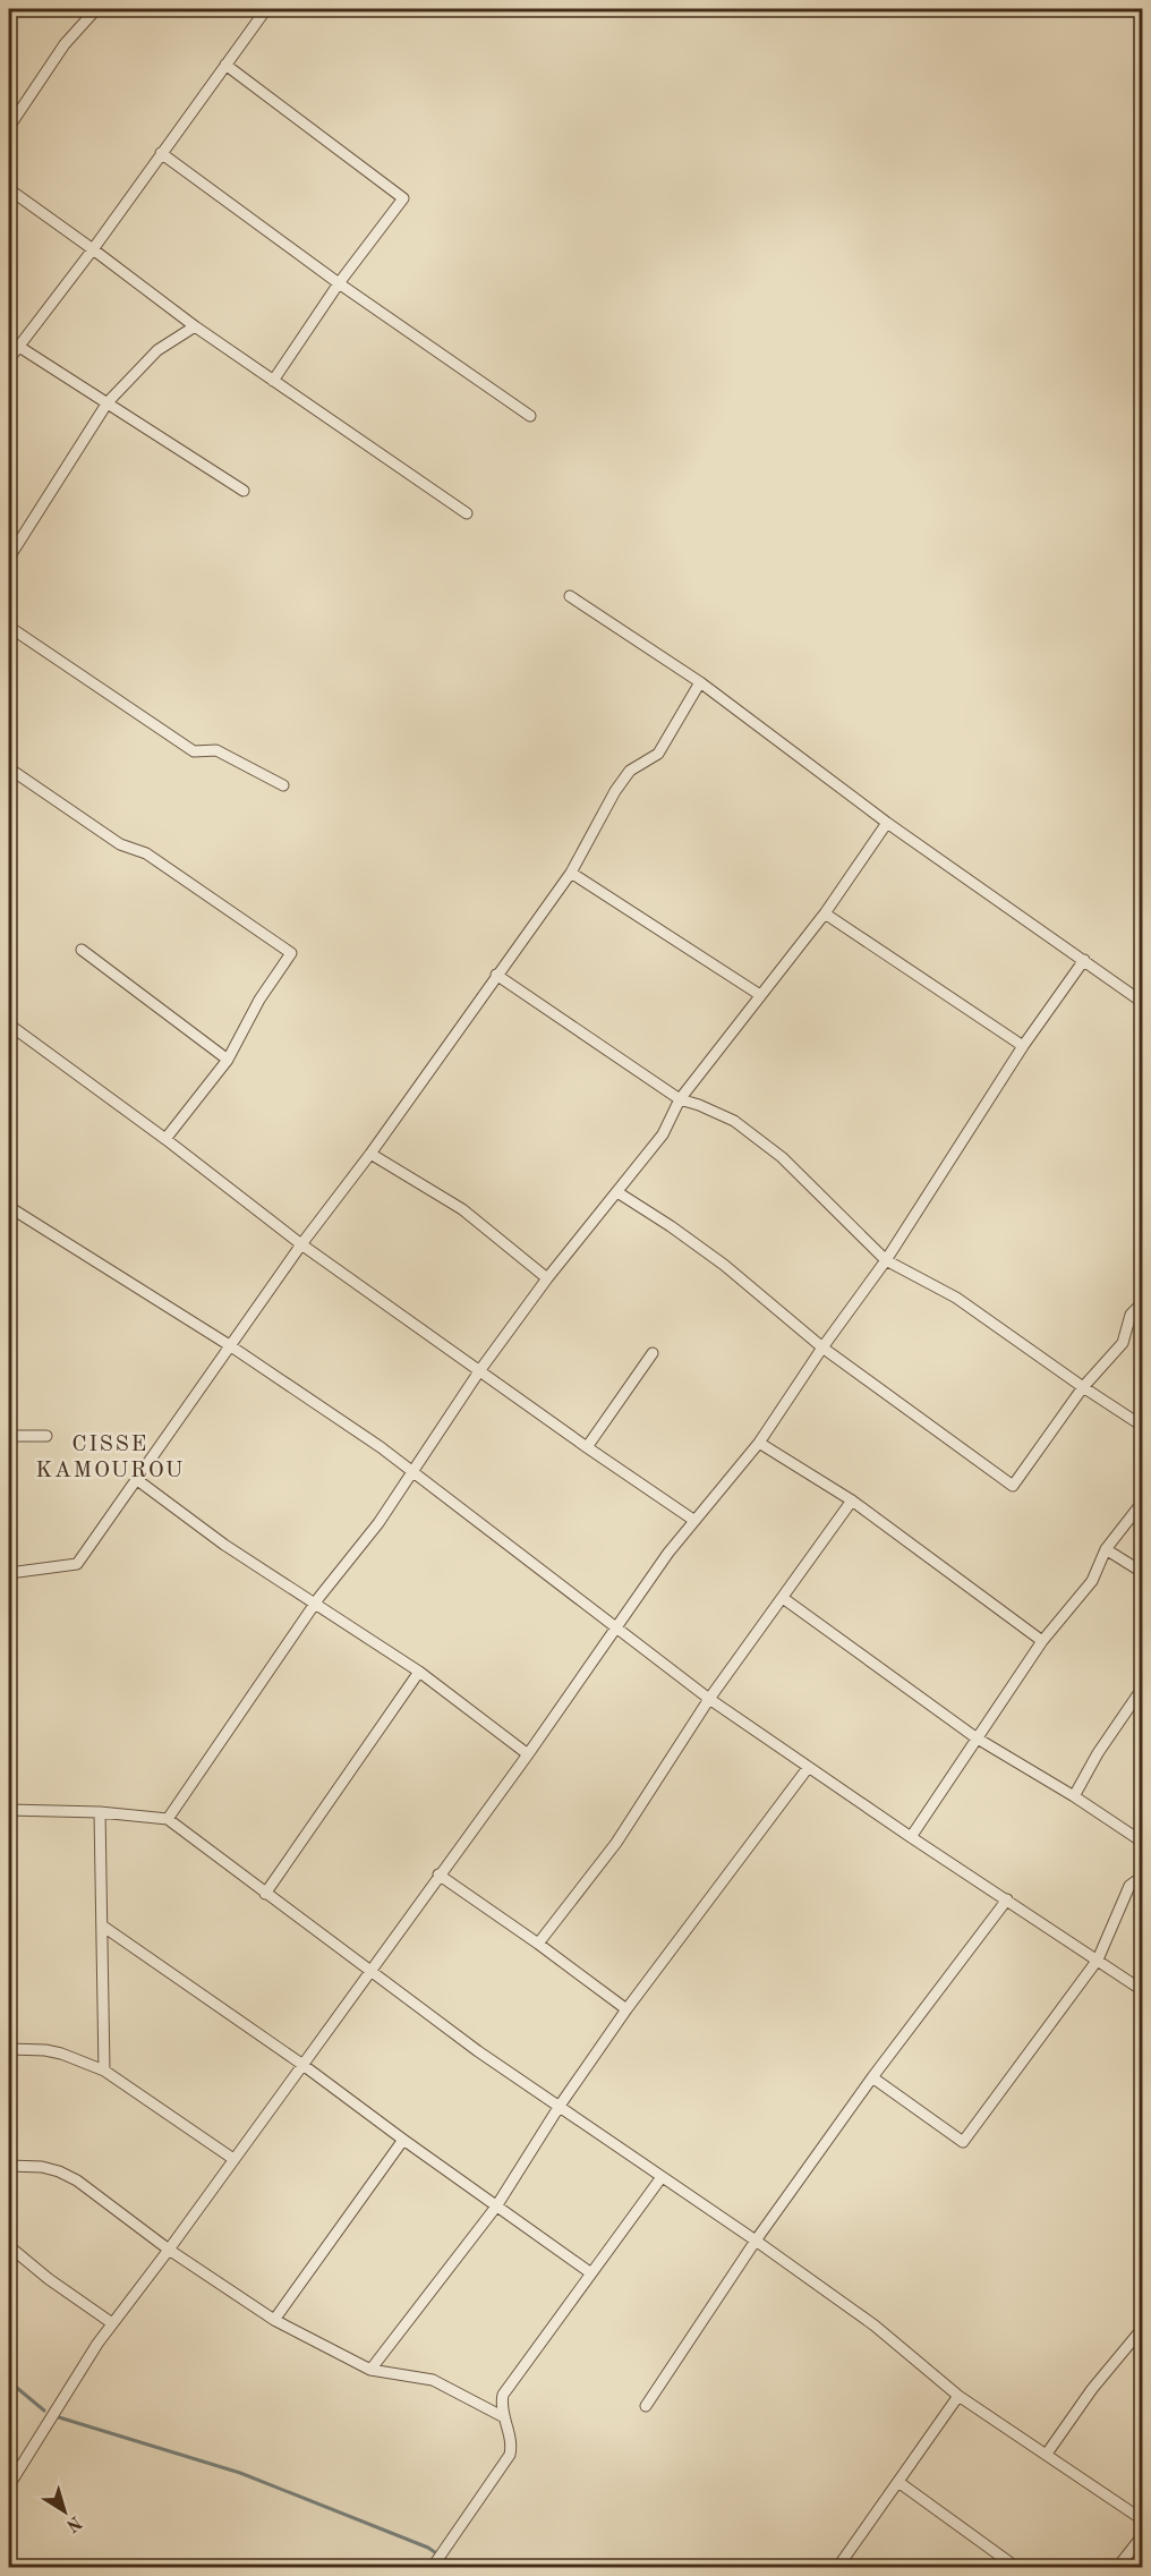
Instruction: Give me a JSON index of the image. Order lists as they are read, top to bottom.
{
  "districts": ["CISSE KAMOUROU"],
  "north": "bottom right"
}
